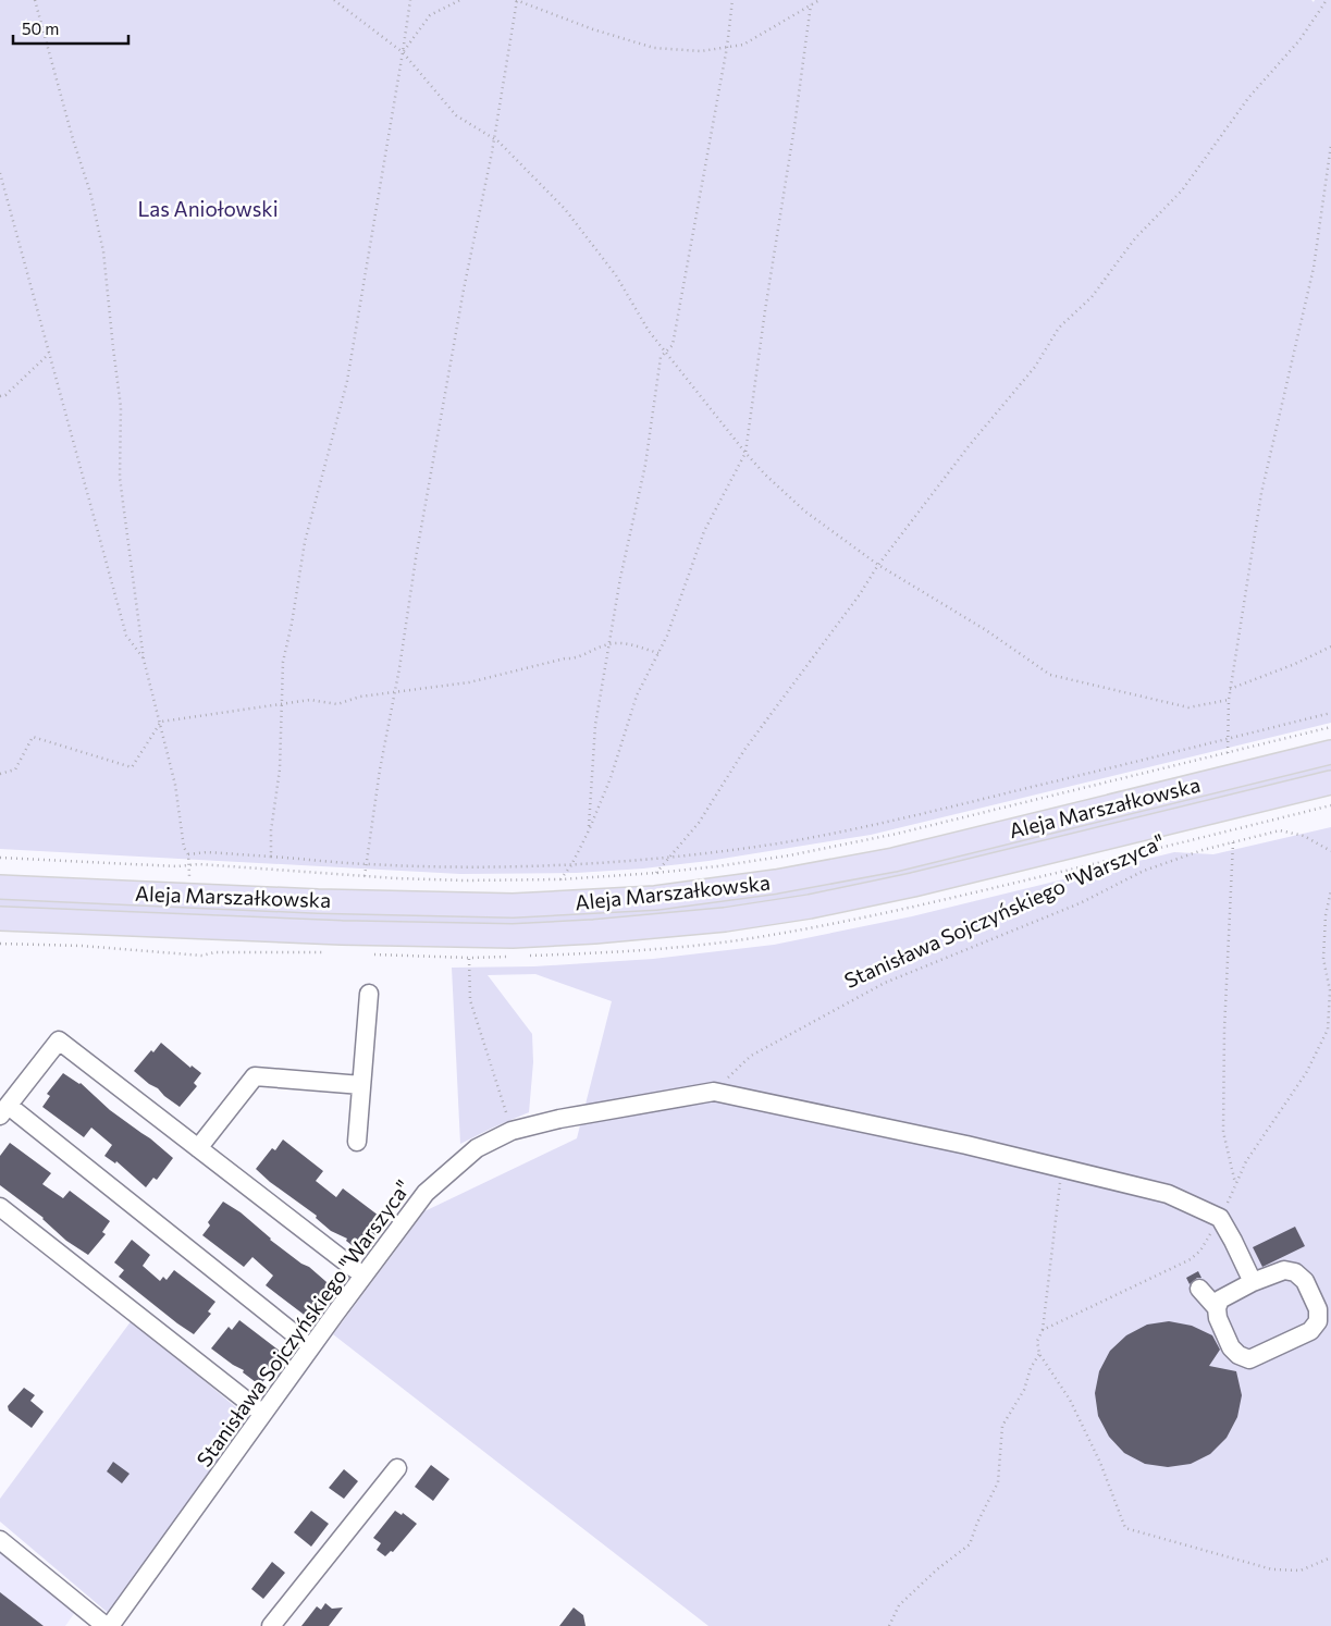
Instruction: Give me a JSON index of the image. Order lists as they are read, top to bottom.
{
  "streets": {
    "main road": ["Aleja Marszałkowska"],
    "street": ["Stanisława Sojczyńskiego \"Warszyca\""]
  },
  "parks": ["Las Aniołowski"],
  "scale_bar": "50 m"
}
